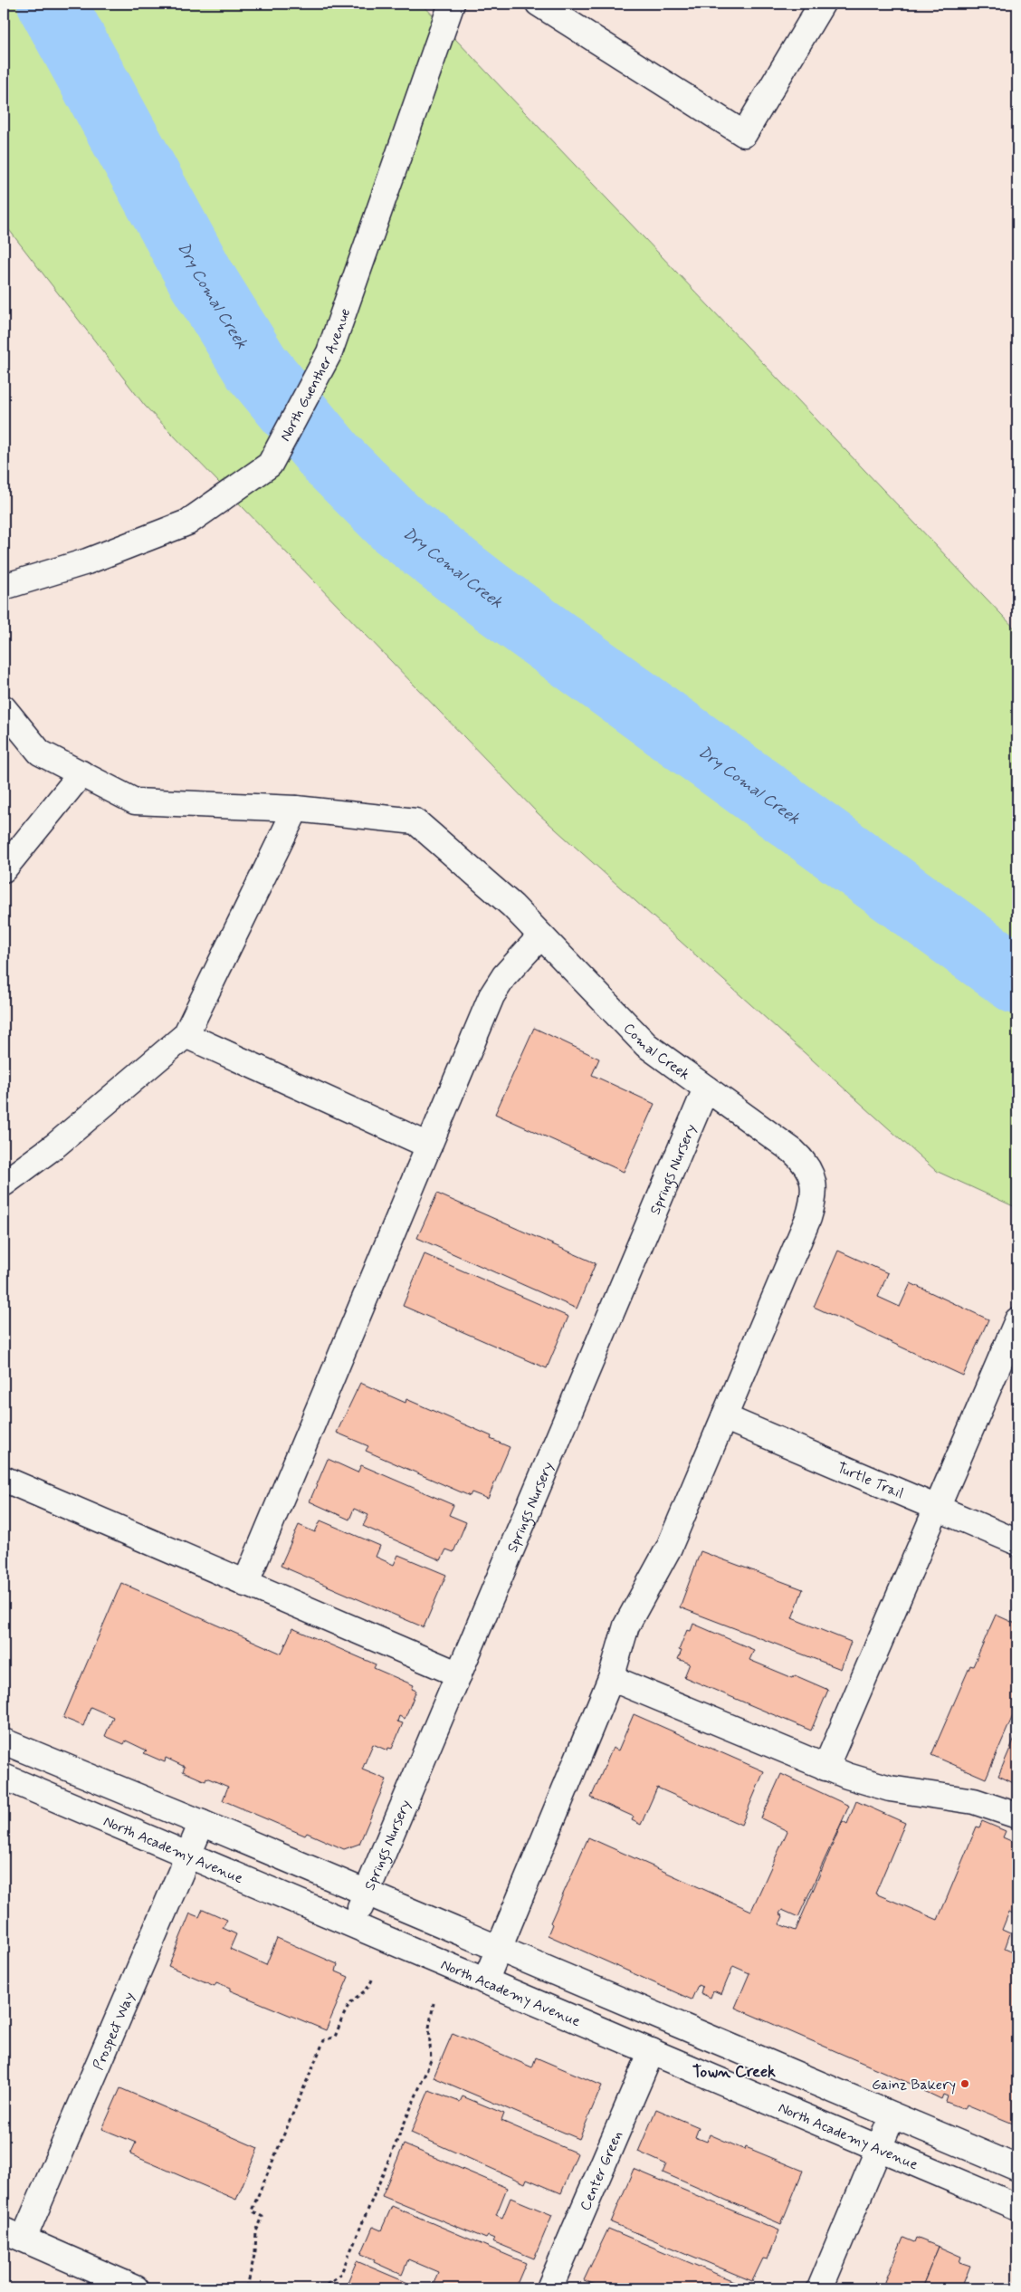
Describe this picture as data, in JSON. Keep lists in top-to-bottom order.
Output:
{
  "streets": {
    "street": [
      "North Guenther Avenue",
      "Comal Creek",
      "Springs Nursery",
      "Turtle Trail",
      "North Academy Avenue",
      "Prospect Way",
      "Center Green"
    ]
  },
  "crossings": [
    ["Comal Creek", "Springs Nursery"],
    ["Comal Creek", "Turtle Trail"],
    ["Springs Nursery", "North Academy Avenue"],
    ["North Academy Avenue", "Prospect Way"],
    ["North Academy Avenue", "Center Green"]
  ],
  "districts": ["Town Creek"],
  "water": ["Dry Comal Creek"],
  "places": ["Gainz Bakery"]
}
